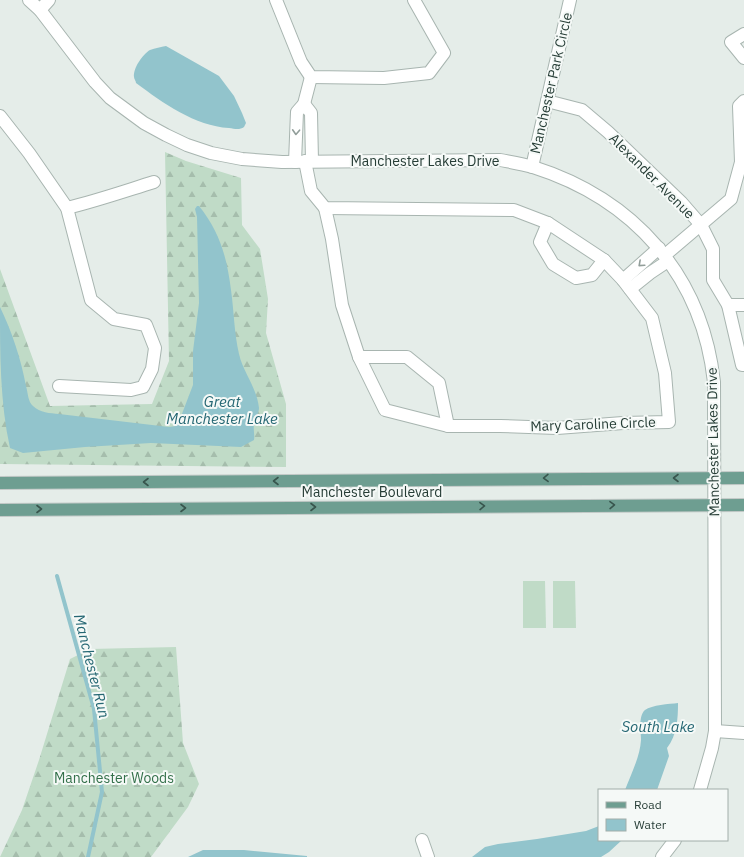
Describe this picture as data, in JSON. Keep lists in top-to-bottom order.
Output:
{
  "streets": {
    "main road": ["Manchester Boulevard"],
    "street": [
      "Manchester Park Circle",
      "Manchester Lakes Drive",
      "Alexander Avenue",
      "Mary Caroline Circle"
    ]
  },
  "crossings": [
    ["Manchester Park Circle", "Manchester Lakes Drive"],
    ["Manchester Park Circle", "Alexander Avenue"],
    ["Manchester Lakes Drive", "Mary Caroline Circle"],
    ["Manchester Lakes Drive", "Manchester Boulevard"]
  ],
  "water": ["Great Manchester Lake", "Manchester Run", "South Lake"],
  "parks": ["Manchester Woods"],
  "legend": ["Road", "Water"]
}
